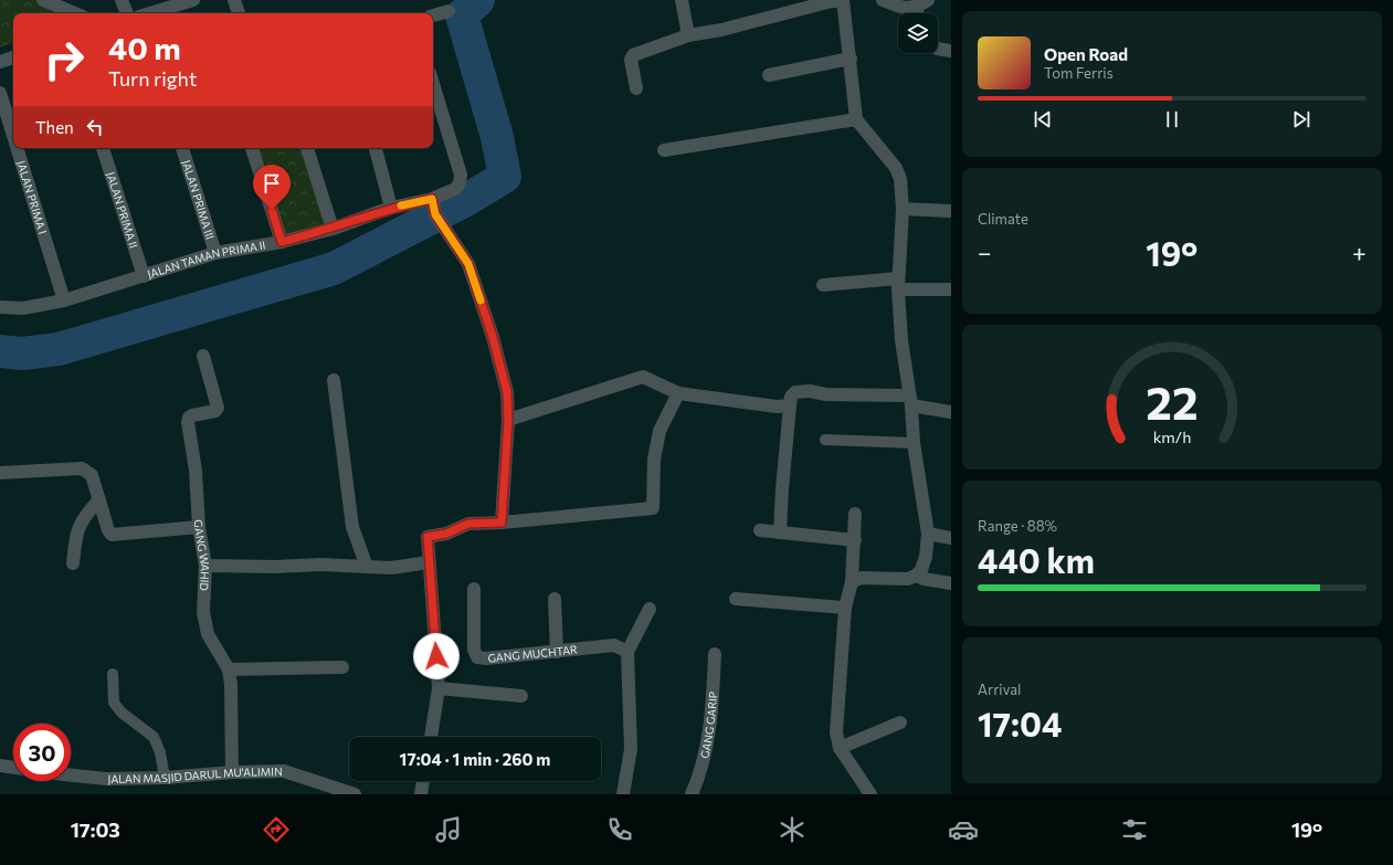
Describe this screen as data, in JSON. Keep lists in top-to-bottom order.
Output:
{
  "streets": {
    "street": [
      "JALAN PRIMA I",
      "JALAN PRIMA III",
      "JALAN PRIMA II",
      "JALAN TAMAN PRIMA II",
      "GANG WAHID",
      "GANG MUCHTAR",
      "GANG GARIP",
      "JALAN MASJID DARUL MU'ALIMIN"
    ]
  },
  "crossings": [
    ["JALAN PRIMA I", "JALAN TAMAN PRIMA II"],
    ["JALAN PRIMA III", "JALAN TAMAN PRIMA II"],
    ["JALAN PRIMA II", "JALAN TAMAN PRIMA II"],
    ["GANG WAHID", "JALAN MASJID DARUL MU'ALIMIN"]
  ],
  "page": {
    "turn": ["40 m", "Turn right"],
    "song": ["Open Road", "Tom Ferris"],
    "then": "Then",
    "tile": [
      "Climate",
      ["Range · 88%", "440 km"],
      ["Arrival", "17:04"]
    ],
    "heat": ["−", "19°", "+"],
    "limit": "30",
    "trip": "17:04 · 1 min · 260 m",
    "tabs": ["17:03", "19°"],
    "gauge": ["22", "km/h"]
  }
}
